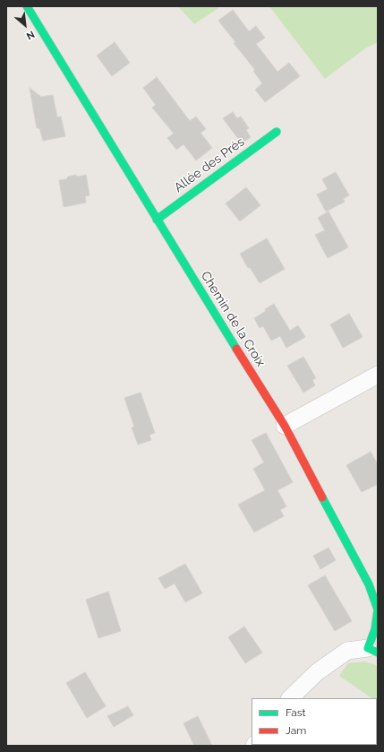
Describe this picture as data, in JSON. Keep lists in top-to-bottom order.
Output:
{
  "streets": {
    "street": ["Allée des Prés", "Chemin de la Croix"]
  },
  "crossings": [
    ["Allée des Prés", "Chemin de la Croix"]
  ],
  "legend": ["Fast", "Jam"],
  "north": "bottom right"
}
